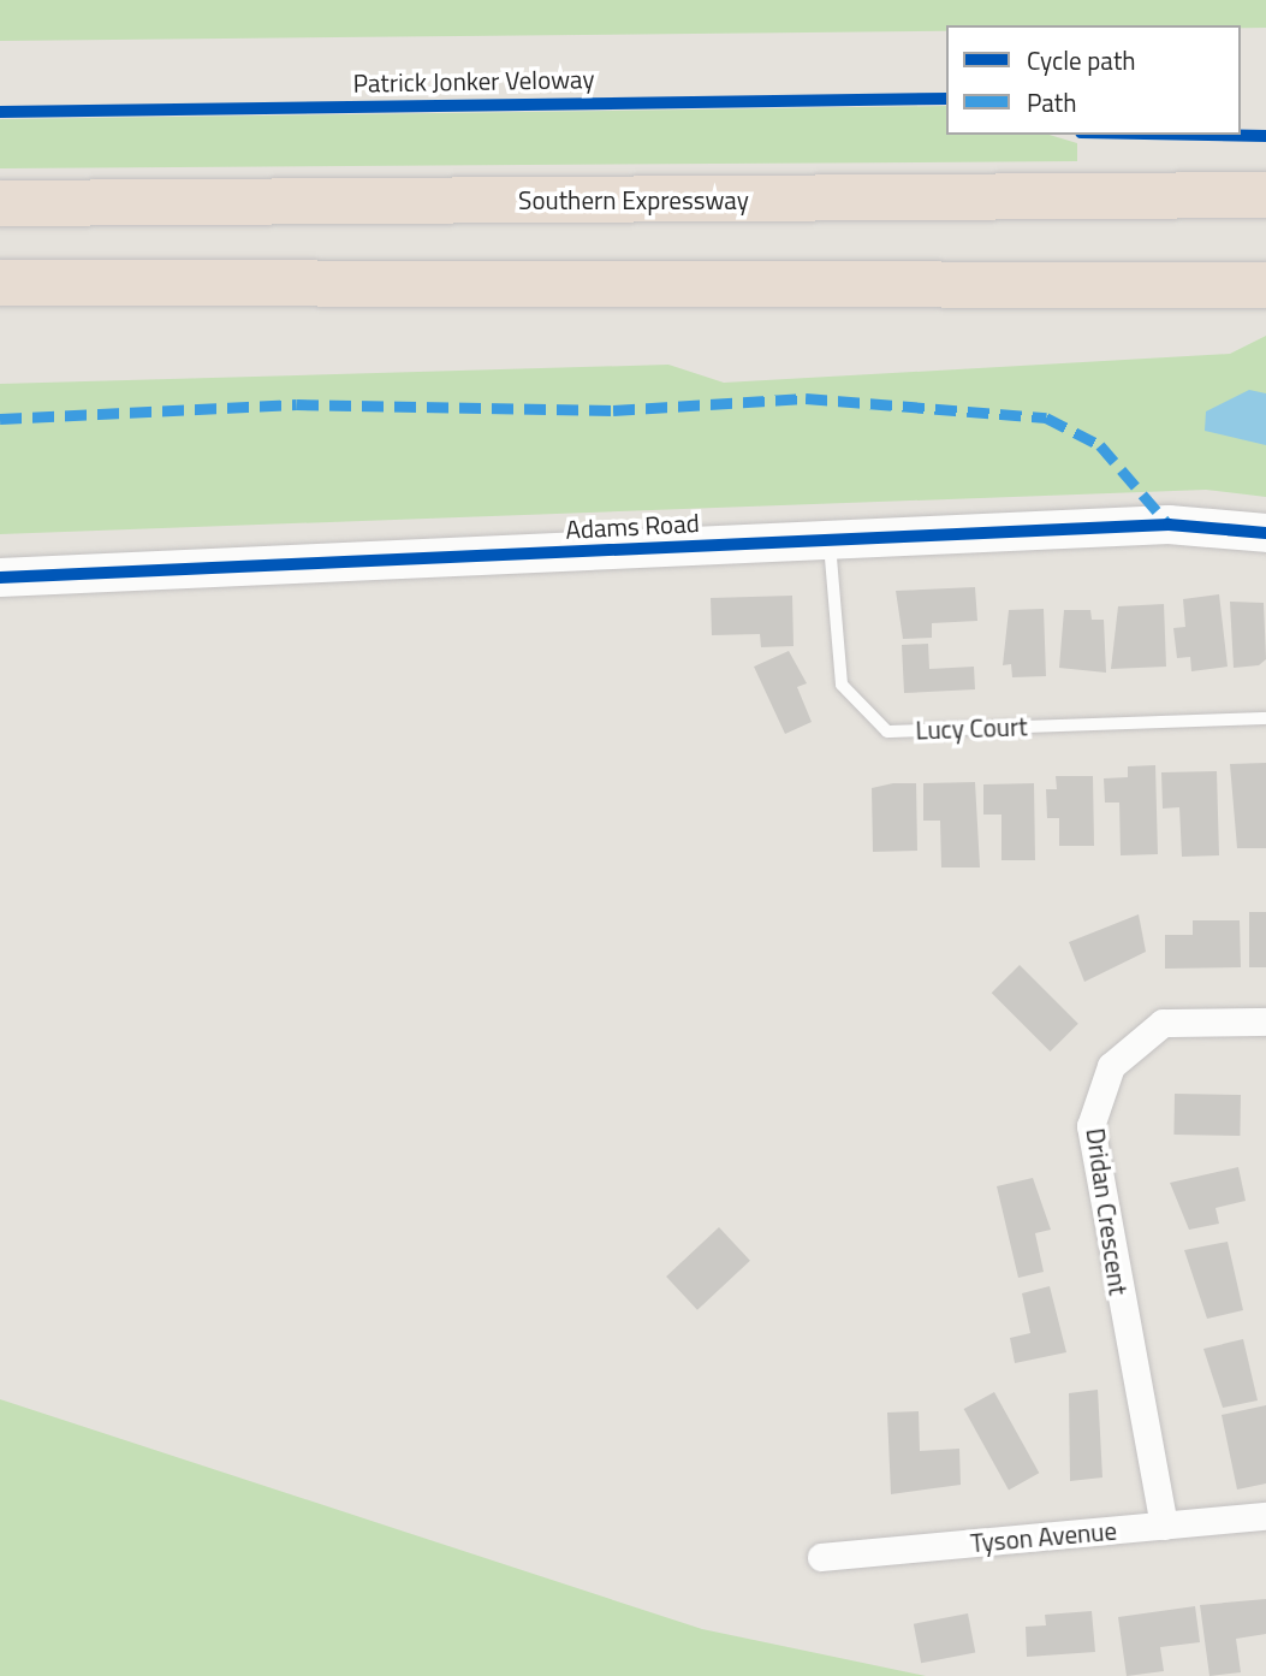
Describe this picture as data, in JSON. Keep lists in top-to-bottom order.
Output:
{
  "streets": {
    "highway": ["Southern Expressway"],
    "street": ["Adams Road", "Dridan Crescent", "Tyson Avenue"],
    "lane": ["Lucy Court"],
    "cycle path": ["Patrick Jonker Veloway"]
  },
  "crossings": [
    ["Adams Road", "Lucy Court"],
    ["Dridan Crescent", "Tyson Avenue"]
  ],
  "legend": ["Cycle path", "Path"]
}
